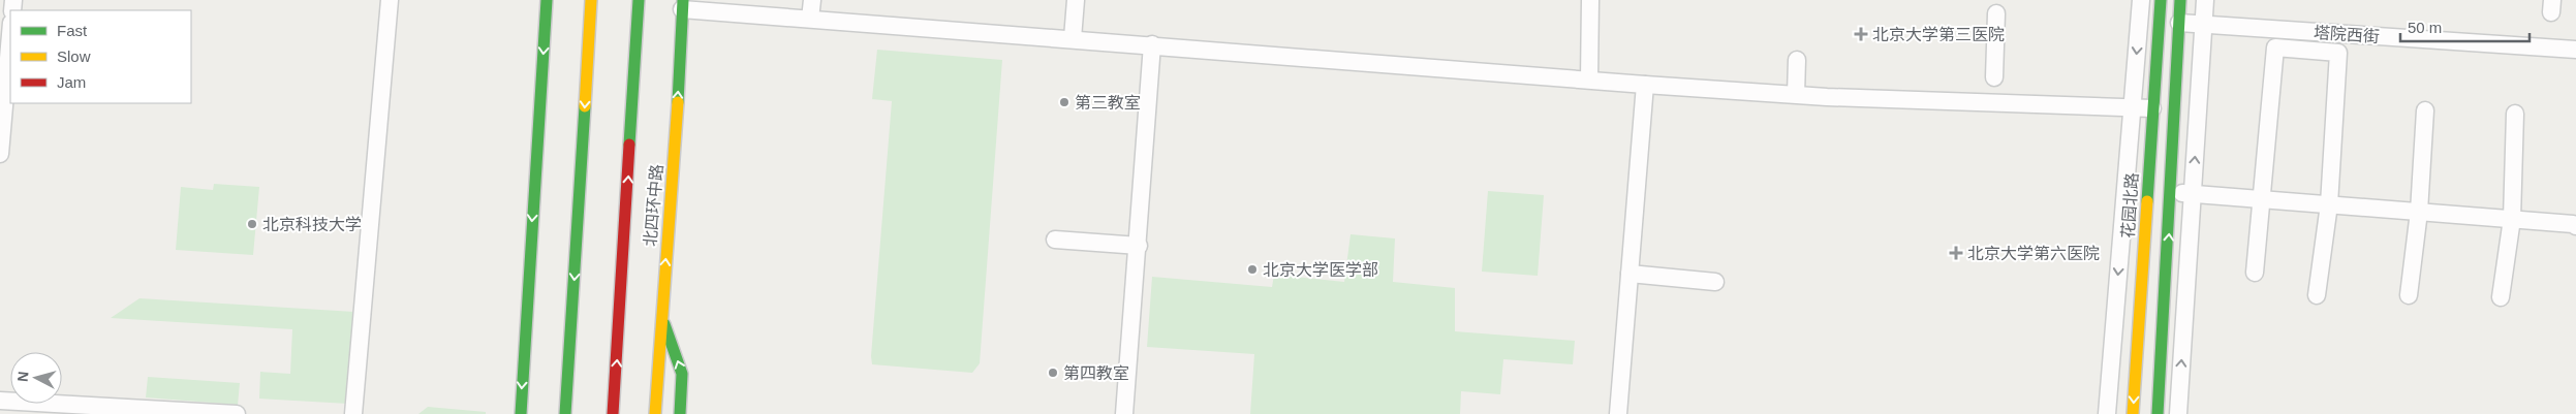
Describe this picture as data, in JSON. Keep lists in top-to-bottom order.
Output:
{
  "streets": {
    "main road": ["北四环中路", "花园北路"],
    "street": ["塔院西街"]
  },
  "places": {
    "health": ["北京大学第三医院", "北京大学第六医院"],
    "other": [
      "第三教室",
      "北京科技大学",
      "北京大学医学部",
      "第四教室"
    ]
  },
  "legend": ["Fast", "Slow", "Jam"],
  "scale_bar": "50 m",
  "north": "left"
}
